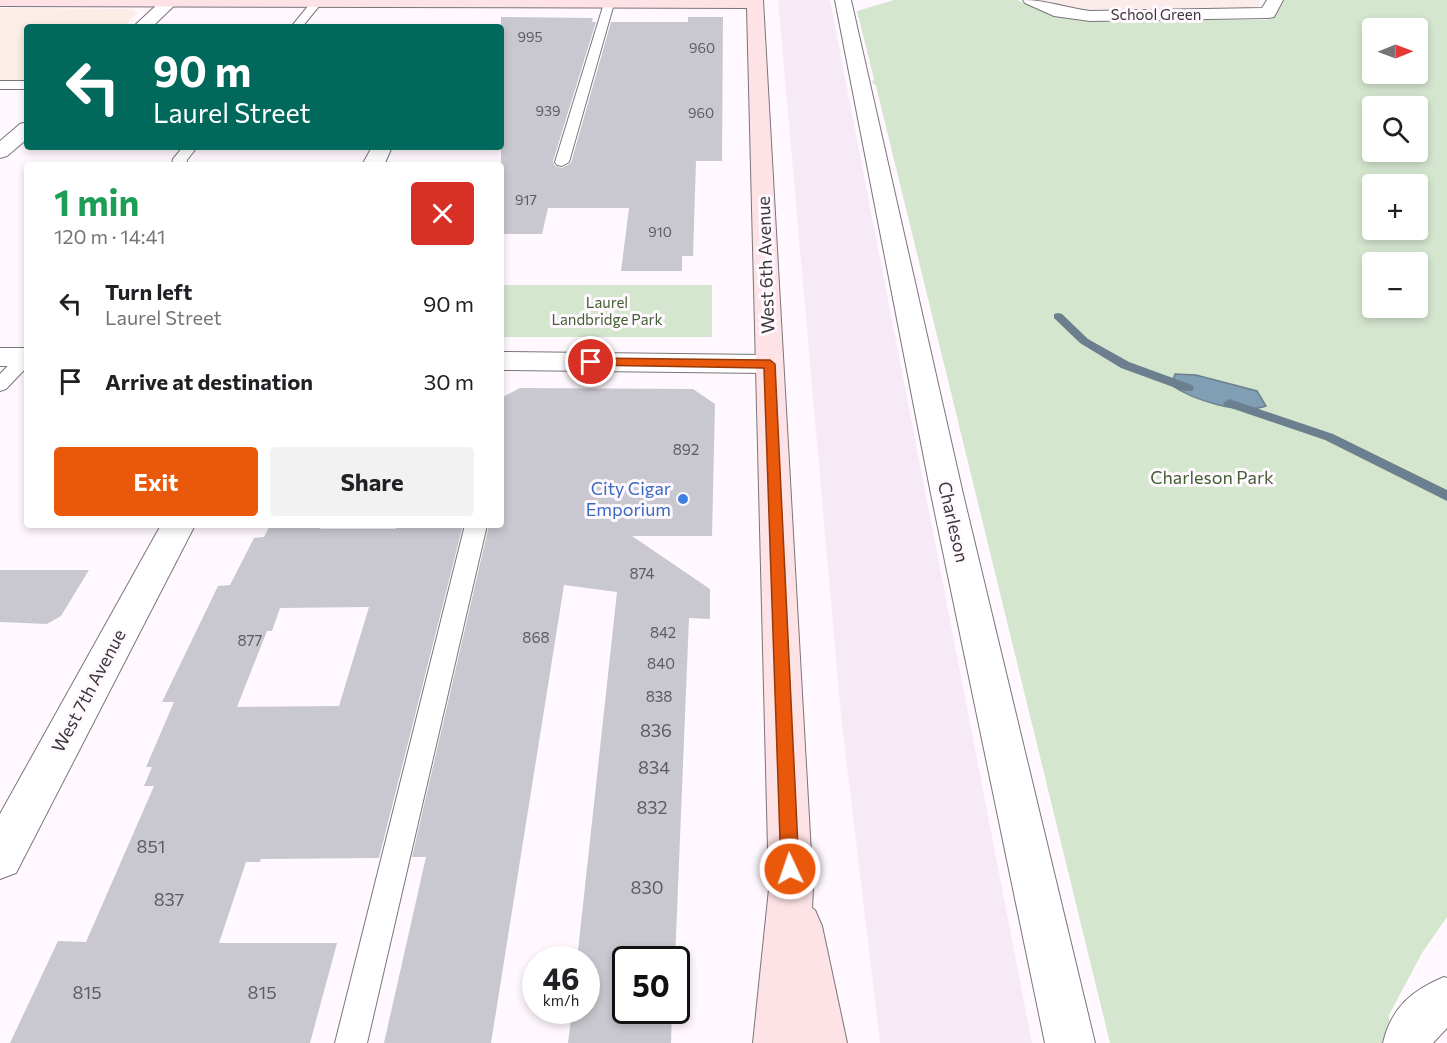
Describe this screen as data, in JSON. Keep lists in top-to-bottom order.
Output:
{
  "streets": {
    "main road": ["West 6th Avenue"],
    "street": ["School Green", "Charleson", "West 7th Avenue"]
  },
  "parks": ["Laurel Landbridge Park", "Charleson Park"],
  "places": ["City Cigar Emporium"],
  "house_numbers": [
    "995",
    "960",
    "939",
    "960",
    "917",
    "910",
    "892",
    "874",
    "842",
    "868",
    "877",
    "840",
    "838",
    "836",
    "834",
    "832",
    "851",
    "830",
    "837",
    "815",
    "815"
  ],
  "north": "right",
  "page": {
    "map_buttons": ["+", "−"],
    "turn": ["90 m", "Laurel Street"],
    "heading": ["1 min", "120 m · 14:41"],
    "list": [
      {
        "name": "Turn left",
        "note": "Laurel Street",
        "value": "90 m"
      },
      {
        "name": "Arrive at destination",
        "value": "30 m"
      }
    ],
    "buttons": ["Exit", "Share"],
    "speed": "46 km/h",
    "limit": "50"
  }
}
